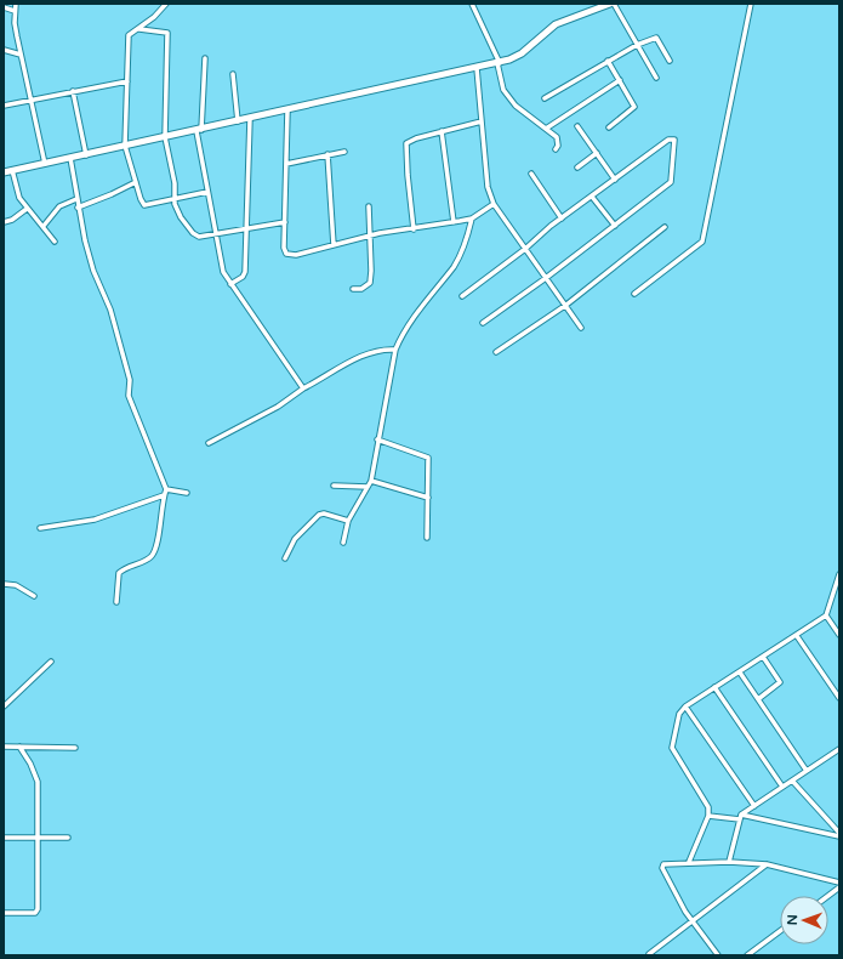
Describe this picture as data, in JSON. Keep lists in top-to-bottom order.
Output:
{
  "north": "left"
}
